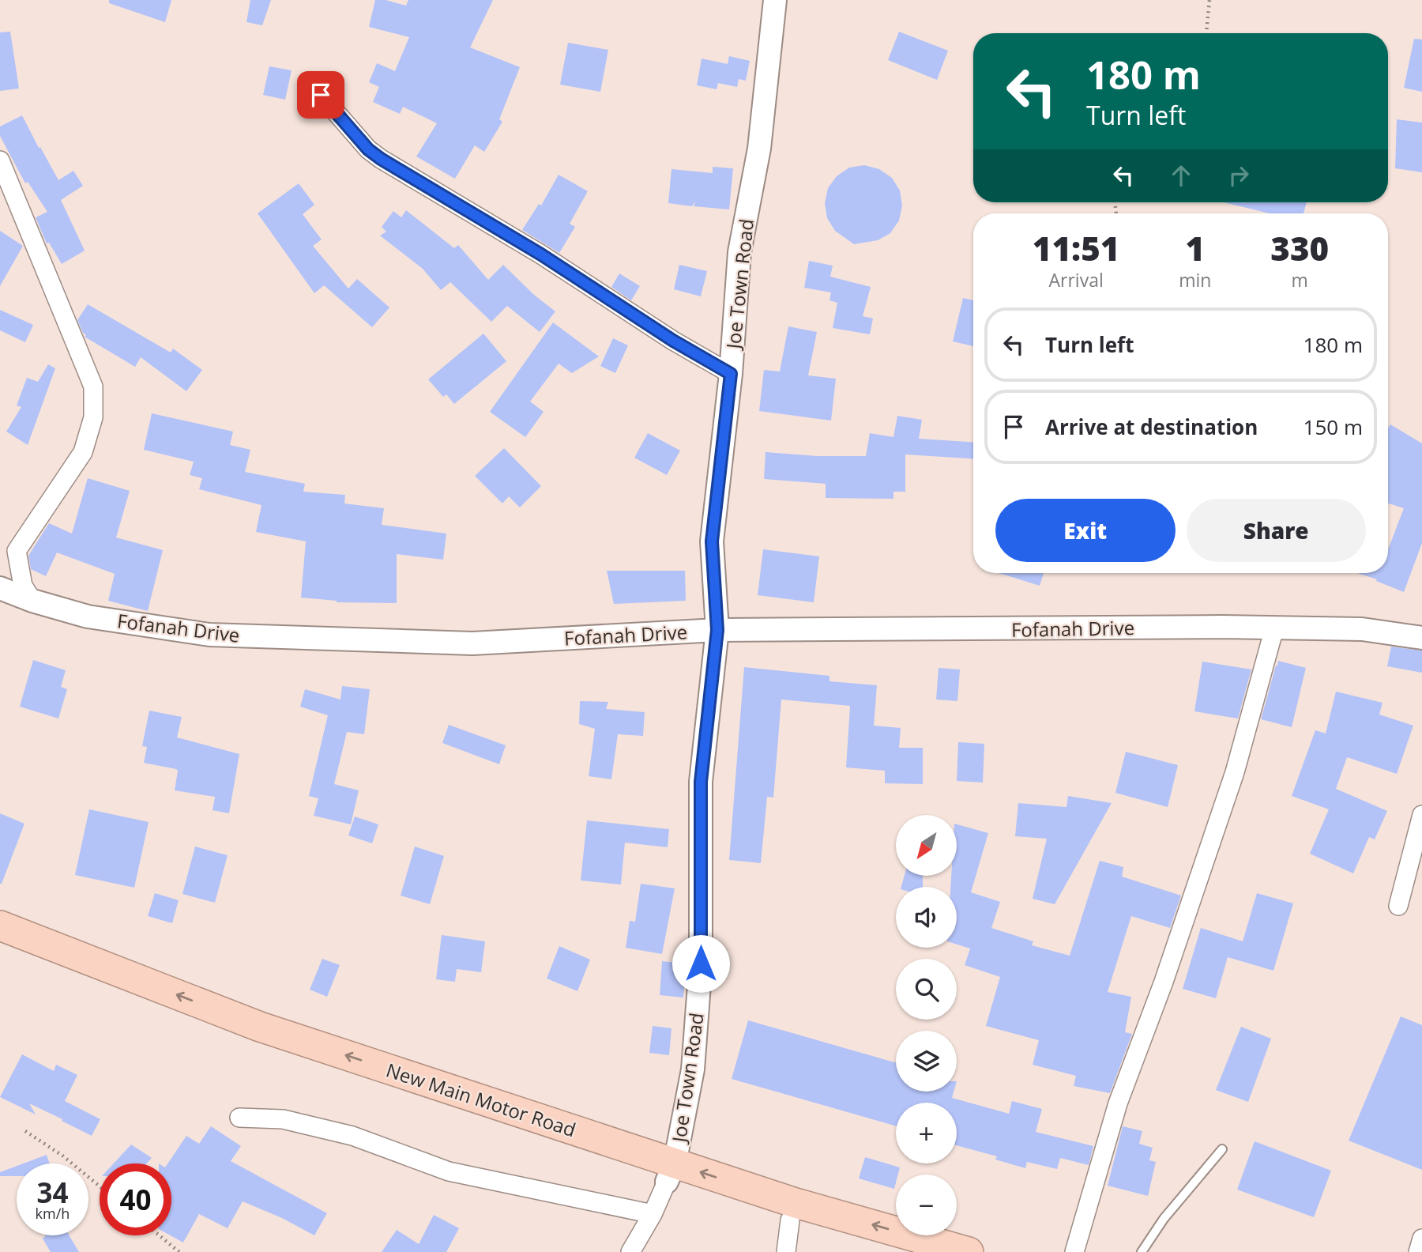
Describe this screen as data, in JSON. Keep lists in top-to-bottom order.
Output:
{
  "streets": {
    "highway": ["New Main Motor Road"],
    "street": ["Joe Town Road", "Fofanah Drive"]
  },
  "crossings": [
    ["Joe Town Road", "Fofanah Drive"],
    ["Joe Town Road", "New Main Motor Road"]
  ],
  "north": "bottom left",
  "page": {
    "turn": ["180 m", "Turn left"],
    "eta": [
      "11:51",
      "Arrival",
      "1",
      "min",
      "330",
      "m"
    ],
    "list": [
      {
        "name": "Turn left",
        "value": "180 m"
      },
      {
        "name": "Arrive at destination",
        "value": "150 m"
      }
    ],
    "buttons": ["Exit", "Share"],
    "map_buttons": ["+", "−"],
    "speed": "34 km/h",
    "limit": "40"
  }
}
